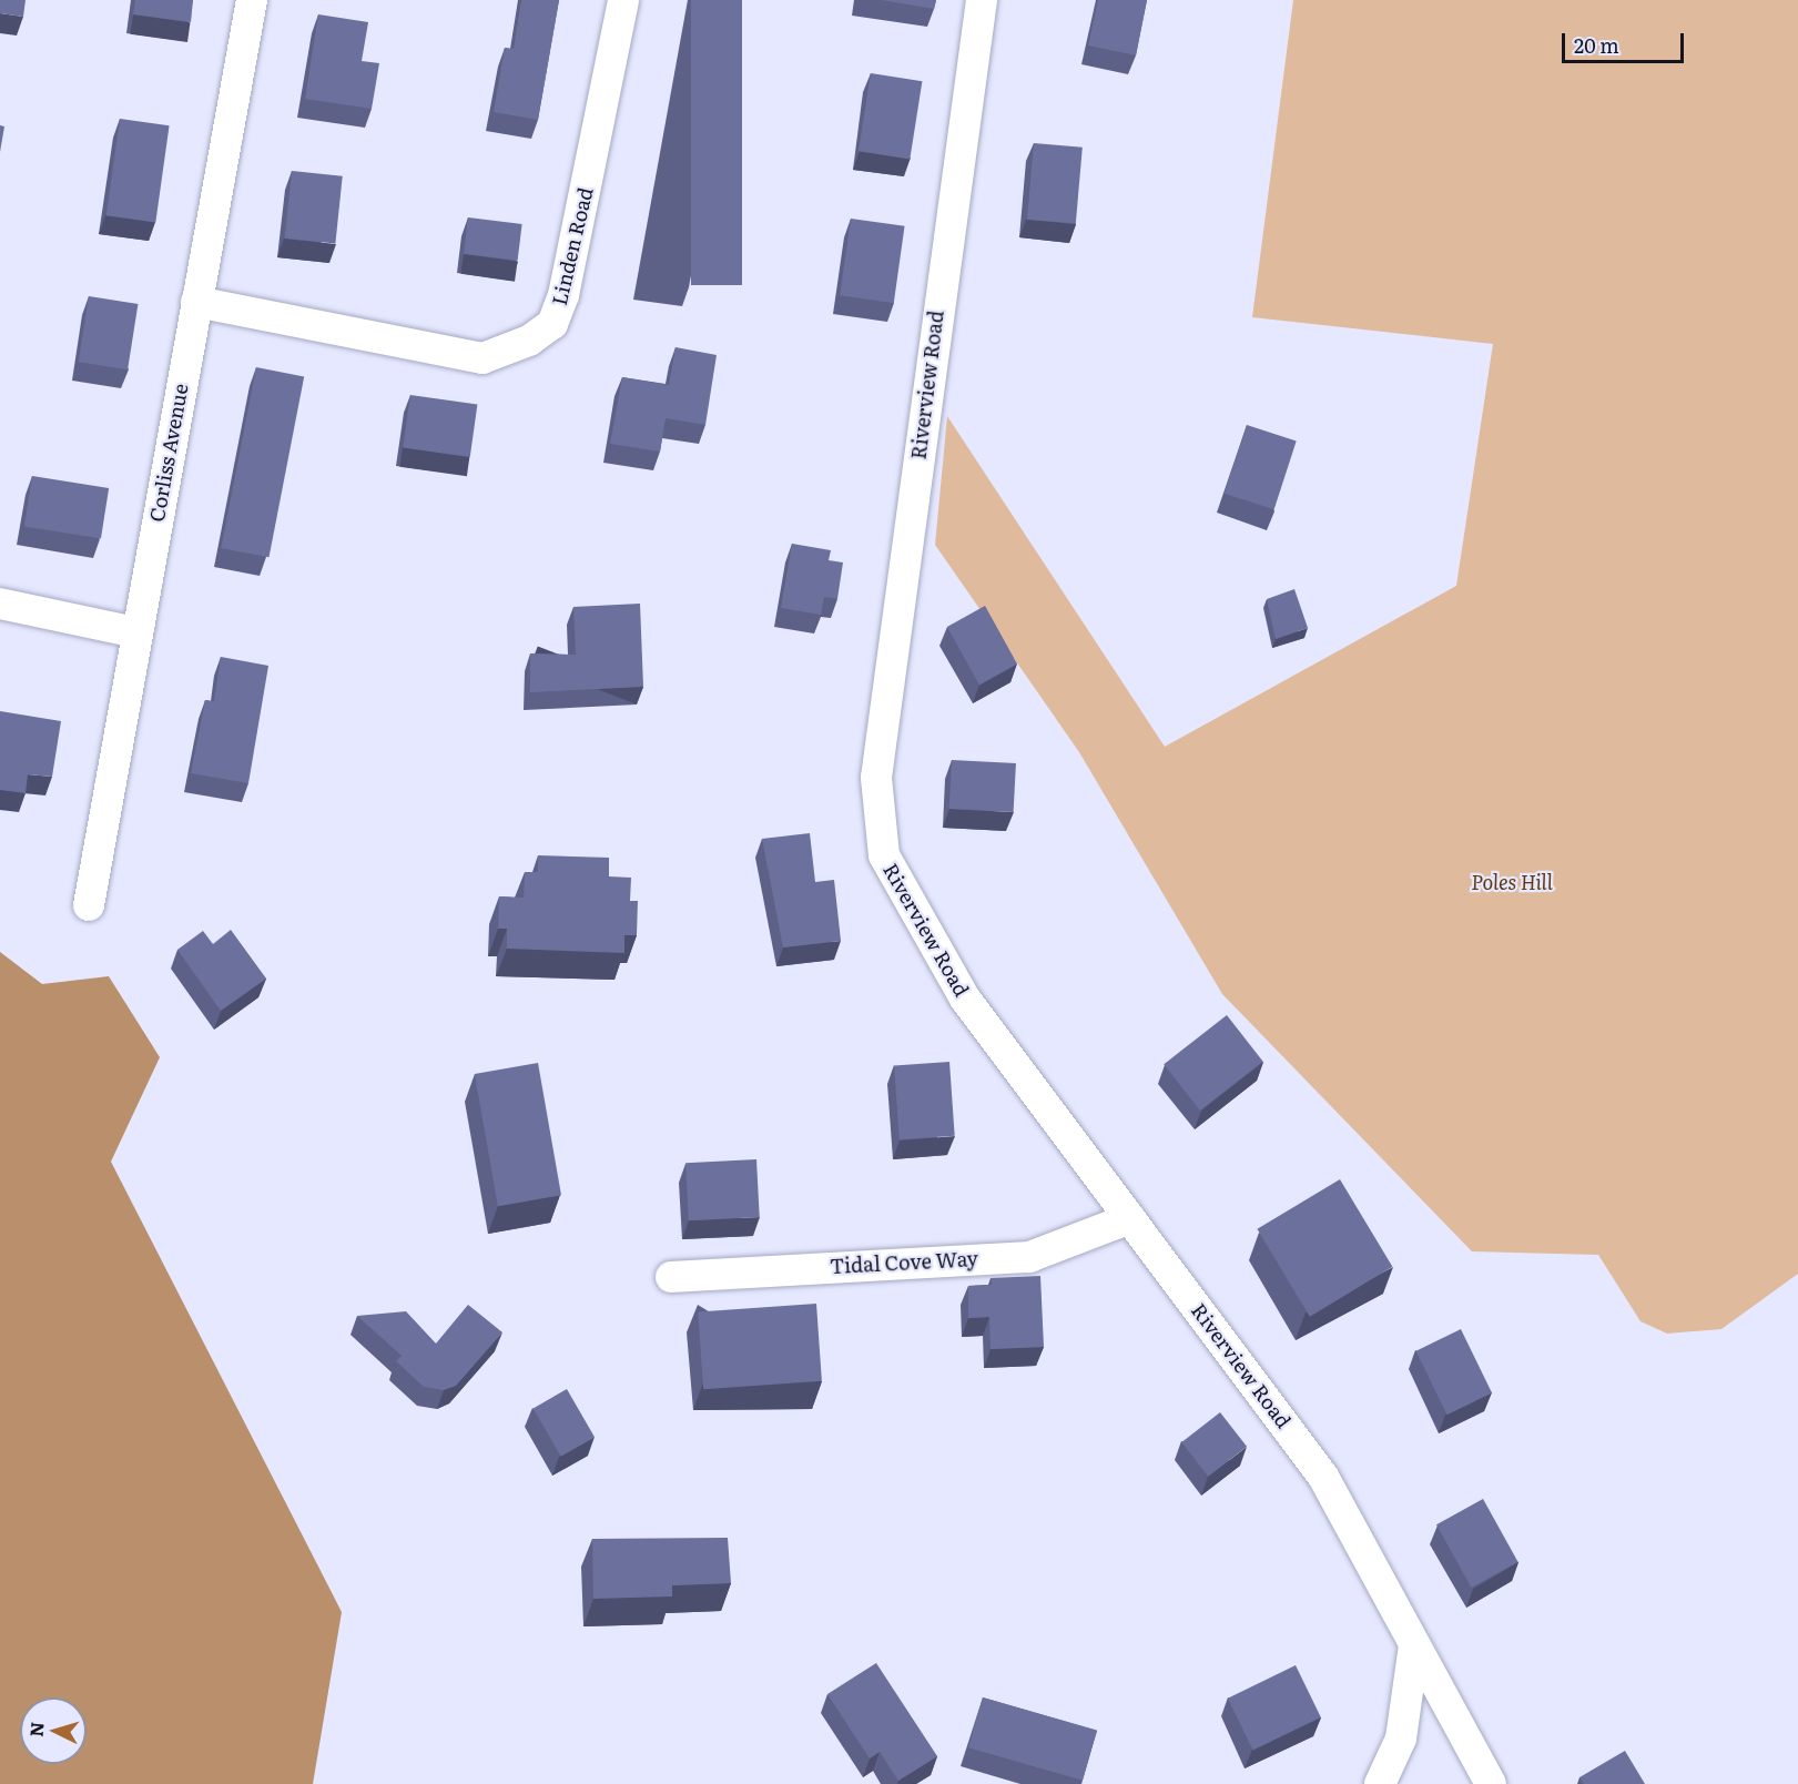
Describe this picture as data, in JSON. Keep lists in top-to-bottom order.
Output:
{
  "streets": {
    "street": [
      "Linden Road",
      "Riverview Road",
      "Corliss Avenue",
      "Tidal Cove Way"
    ]
  },
  "crossings": [
    ["Linden Road", "Corliss Avenue"],
    ["Riverview Road", "Tidal Cove Way"]
  ],
  "parks": ["Poles Hill"],
  "scale_bar": "20 m",
  "north": "left"
}
